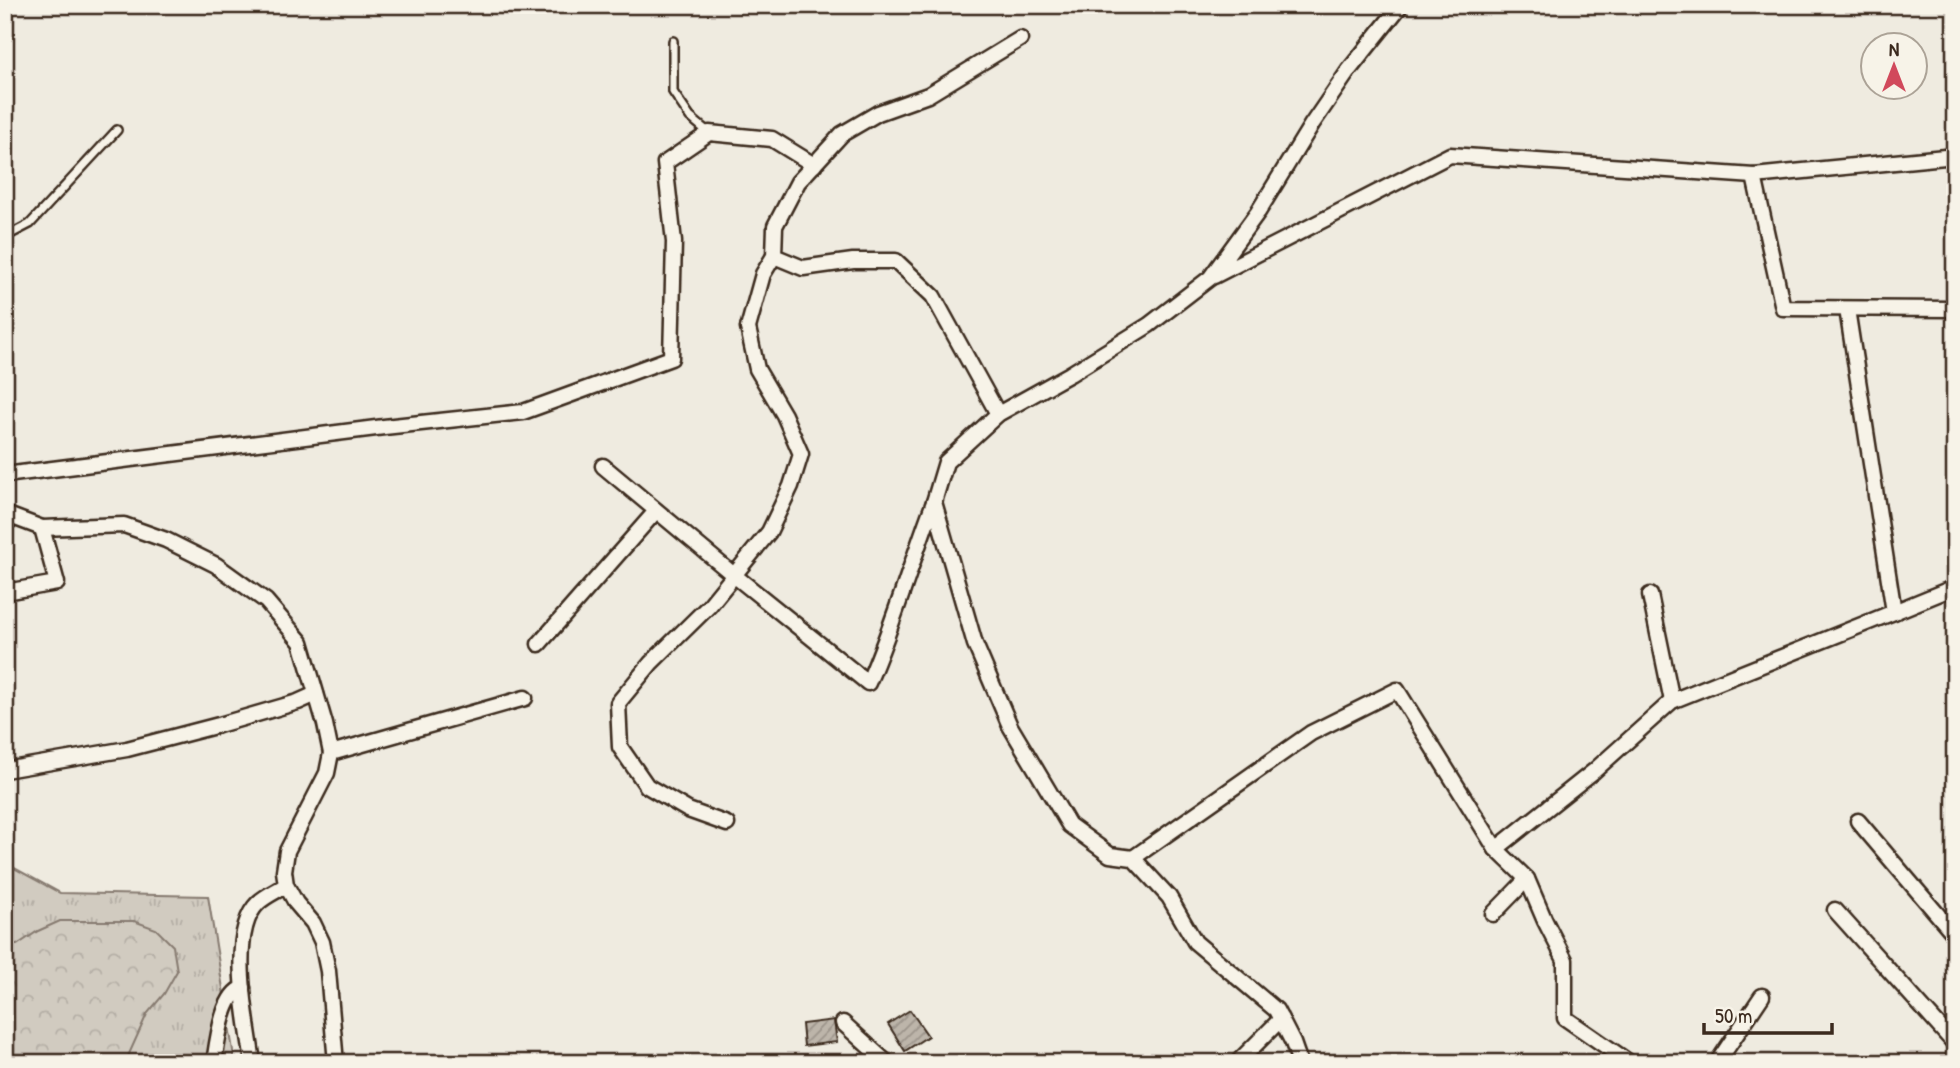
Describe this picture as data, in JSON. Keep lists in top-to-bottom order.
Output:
{
  "scale_bar": "50 m",
  "north": "top"
}
